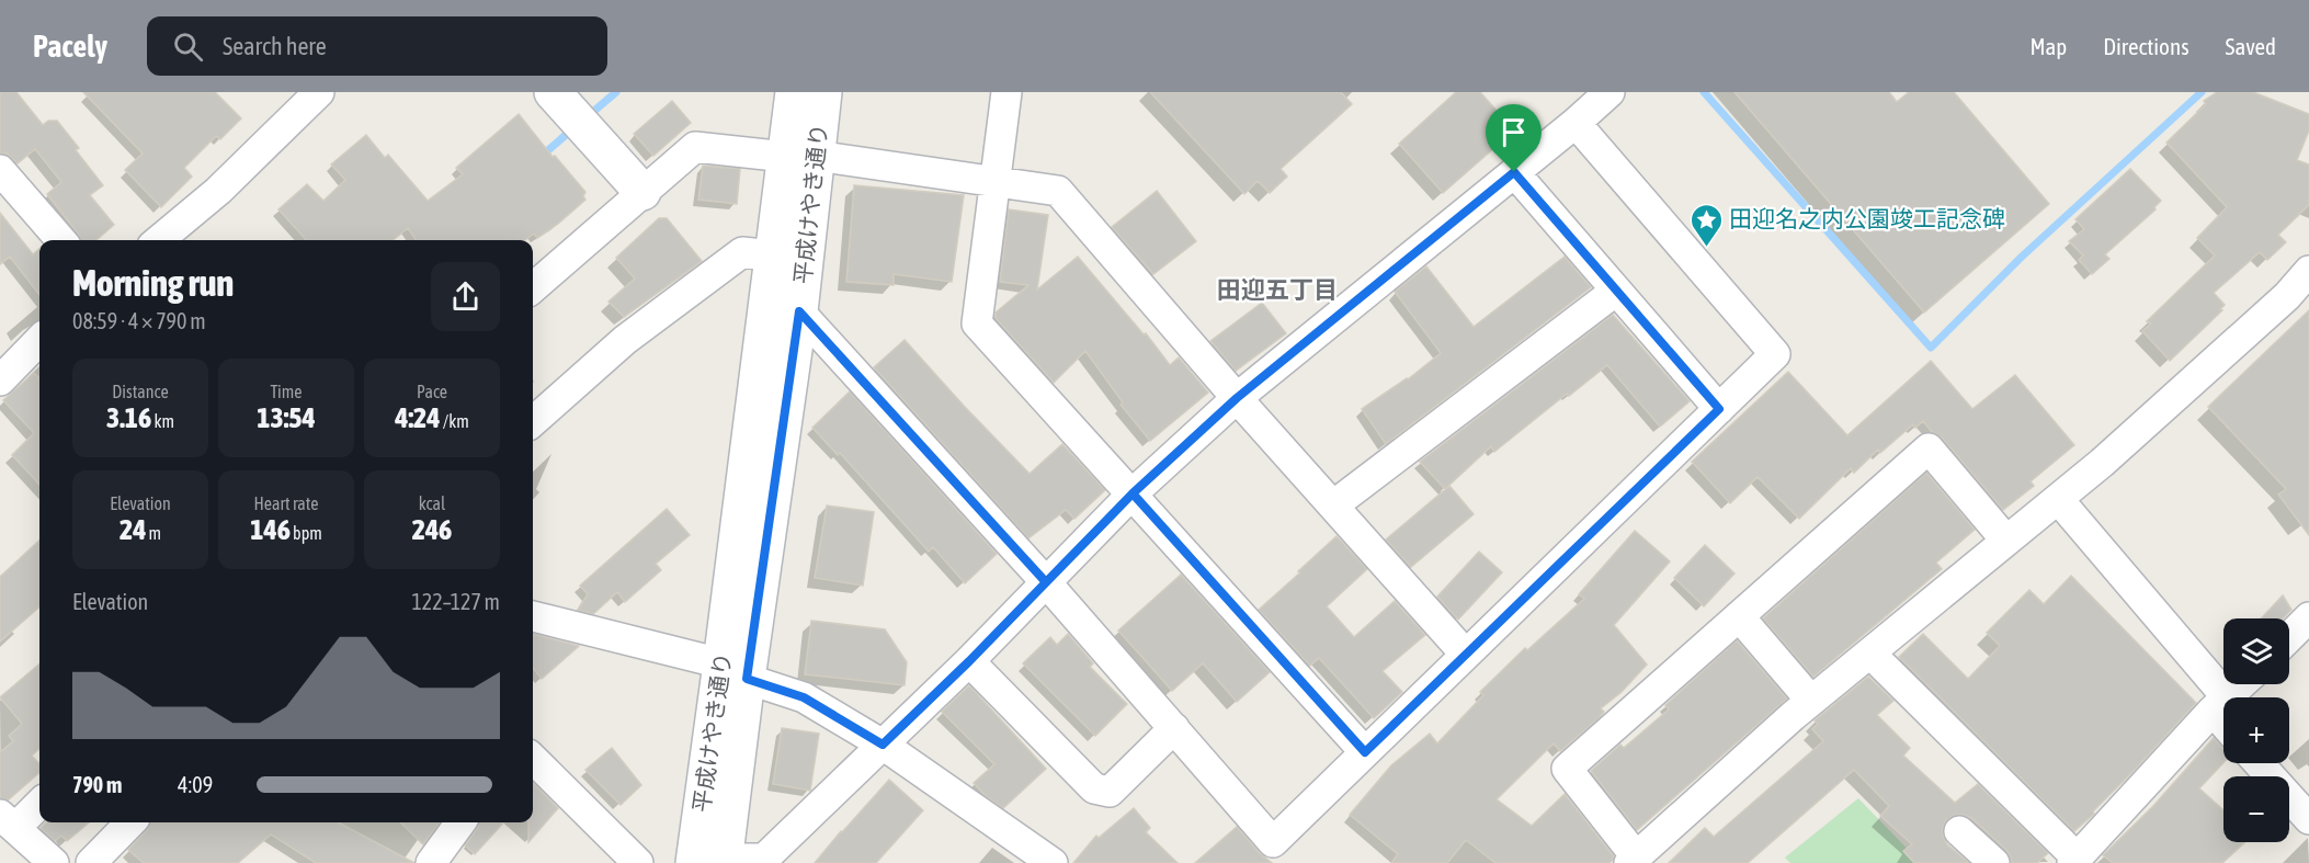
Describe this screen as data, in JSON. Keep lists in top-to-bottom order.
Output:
{
  "streets": {
    "street": ["平成けやき通り"]
  },
  "districts": ["田迎五丁目"],
  "places": {
    "place": ["田迎名之内公園竣工記念碑"]
  },
  "page": {
    "header": "Pacely",
    "search": "Search here",
    "nav": ["Map", "Directions", "Saved"],
    "heading": ["Morning run", "08:59 · 4 × 790 m"],
    "stats": [
      ["Distance", "3.16 km"],
      ["Time", "13:54"],
      ["Pace", "4:24 /km"],
      ["Elevation", "24 m"],
      ["Heart rate", "146 bpm"],
      ["kcal", "246"]
    ],
    "chart": ["Elevation", "122–127 m"],
    "map_buttons": ["+", "−"],
    "list": [
      {
        "name": "790 m",
        "note": "4:09"
      }
    ]
  }
}
